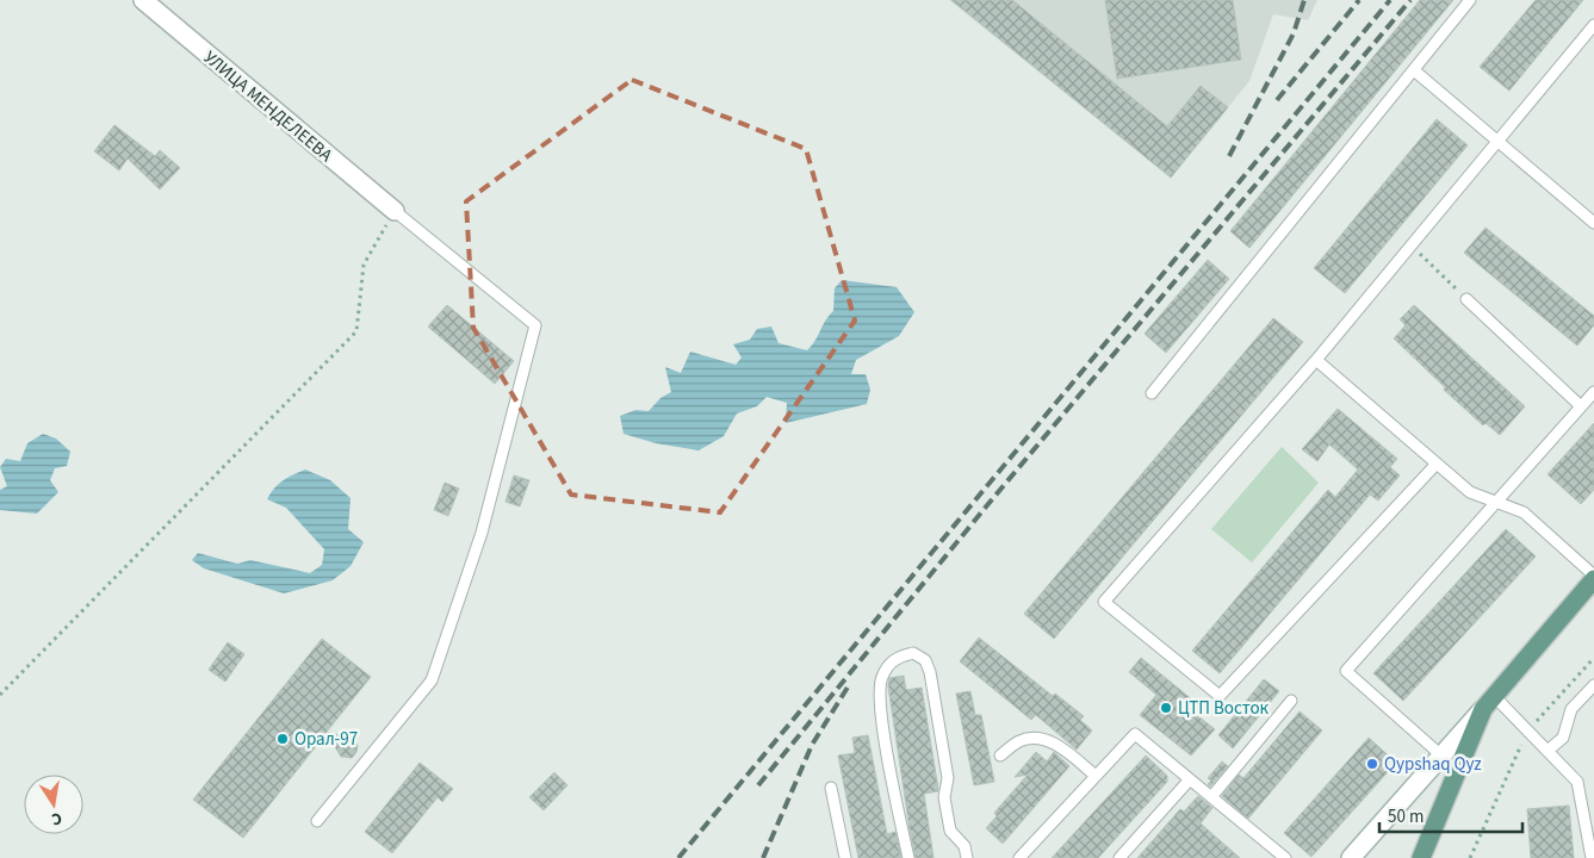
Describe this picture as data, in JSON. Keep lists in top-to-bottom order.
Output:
{
  "streets": {
    "street": ["УЛИЦА МЕНДЕЛЕЕВА"]
  },
  "places": ["ЦТП Восток", "Орал-97", "Qypshaq Qyz"],
  "scale_bar": "50 m",
  "north": "bottom"
}
